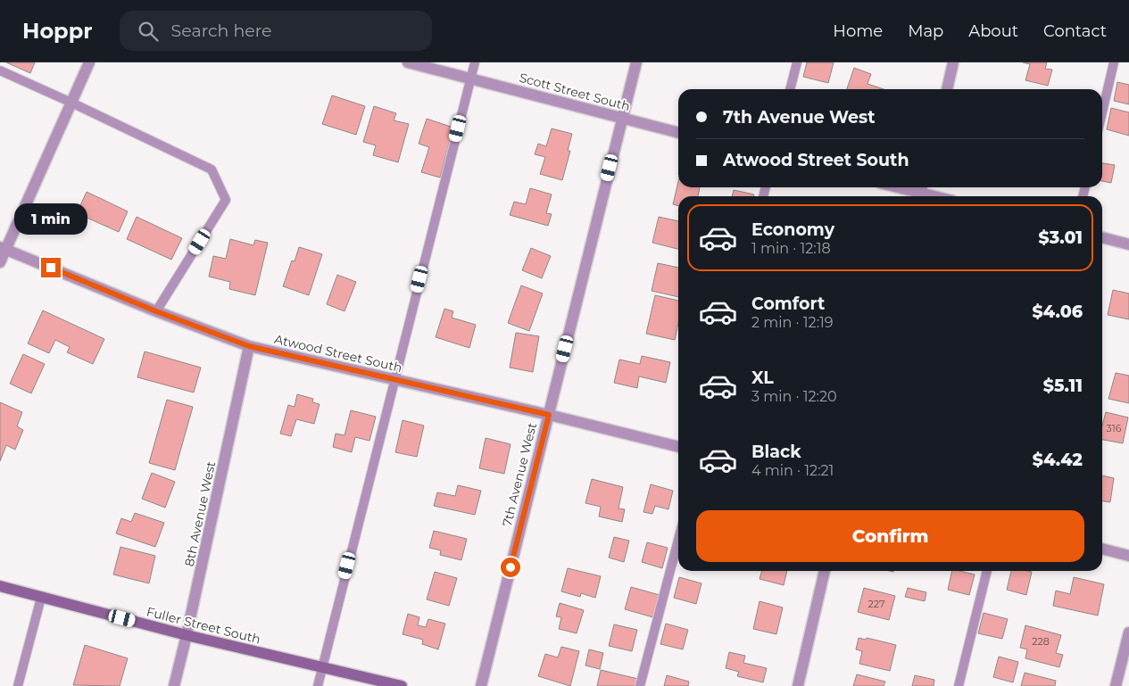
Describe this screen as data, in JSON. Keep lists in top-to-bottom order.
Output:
{
  "streets": {
    "street": [
      "Scott Street South",
      "Atwood Street South",
      "7th Avenue West",
      "8th Avenue West",
      "Fuller Street South"
    ]
  },
  "crossings": [
    ["Scott Street South", "7th Avenue West"],
    ["Atwood Street South", "7th Avenue West"],
    ["Atwood Street South", "8th Avenue West"],
    ["8th Avenue West", "Fuller Street South"]
  ],
  "house_numbers": ["316", "227", "228"],
  "page": {
    "header": "Hoppr",
    "search": "Search here",
    "nav": [
      "Home",
      "Map",
      "About",
      "Contact"
    ],
    "banner": ["7th Avenue West", "Atwood Street South"],
    "bubble": "1 min",
    "list": [
      {
        "name": "Economy",
        "note": "1 min · 12:18",
        "value": "$3.01"
      },
      {
        "name": "Comfort",
        "note": "2 min · 12:19",
        "value": "$4.06"
      },
      {
        "name": "XL",
        "note": "3 min · 12:20",
        "value": "$5.11"
      },
      {
        "name": "Black",
        "note": "4 min · 12:21",
        "value": "$4.42"
      }
    ],
    "buttons": "Confirm"
  }
}
